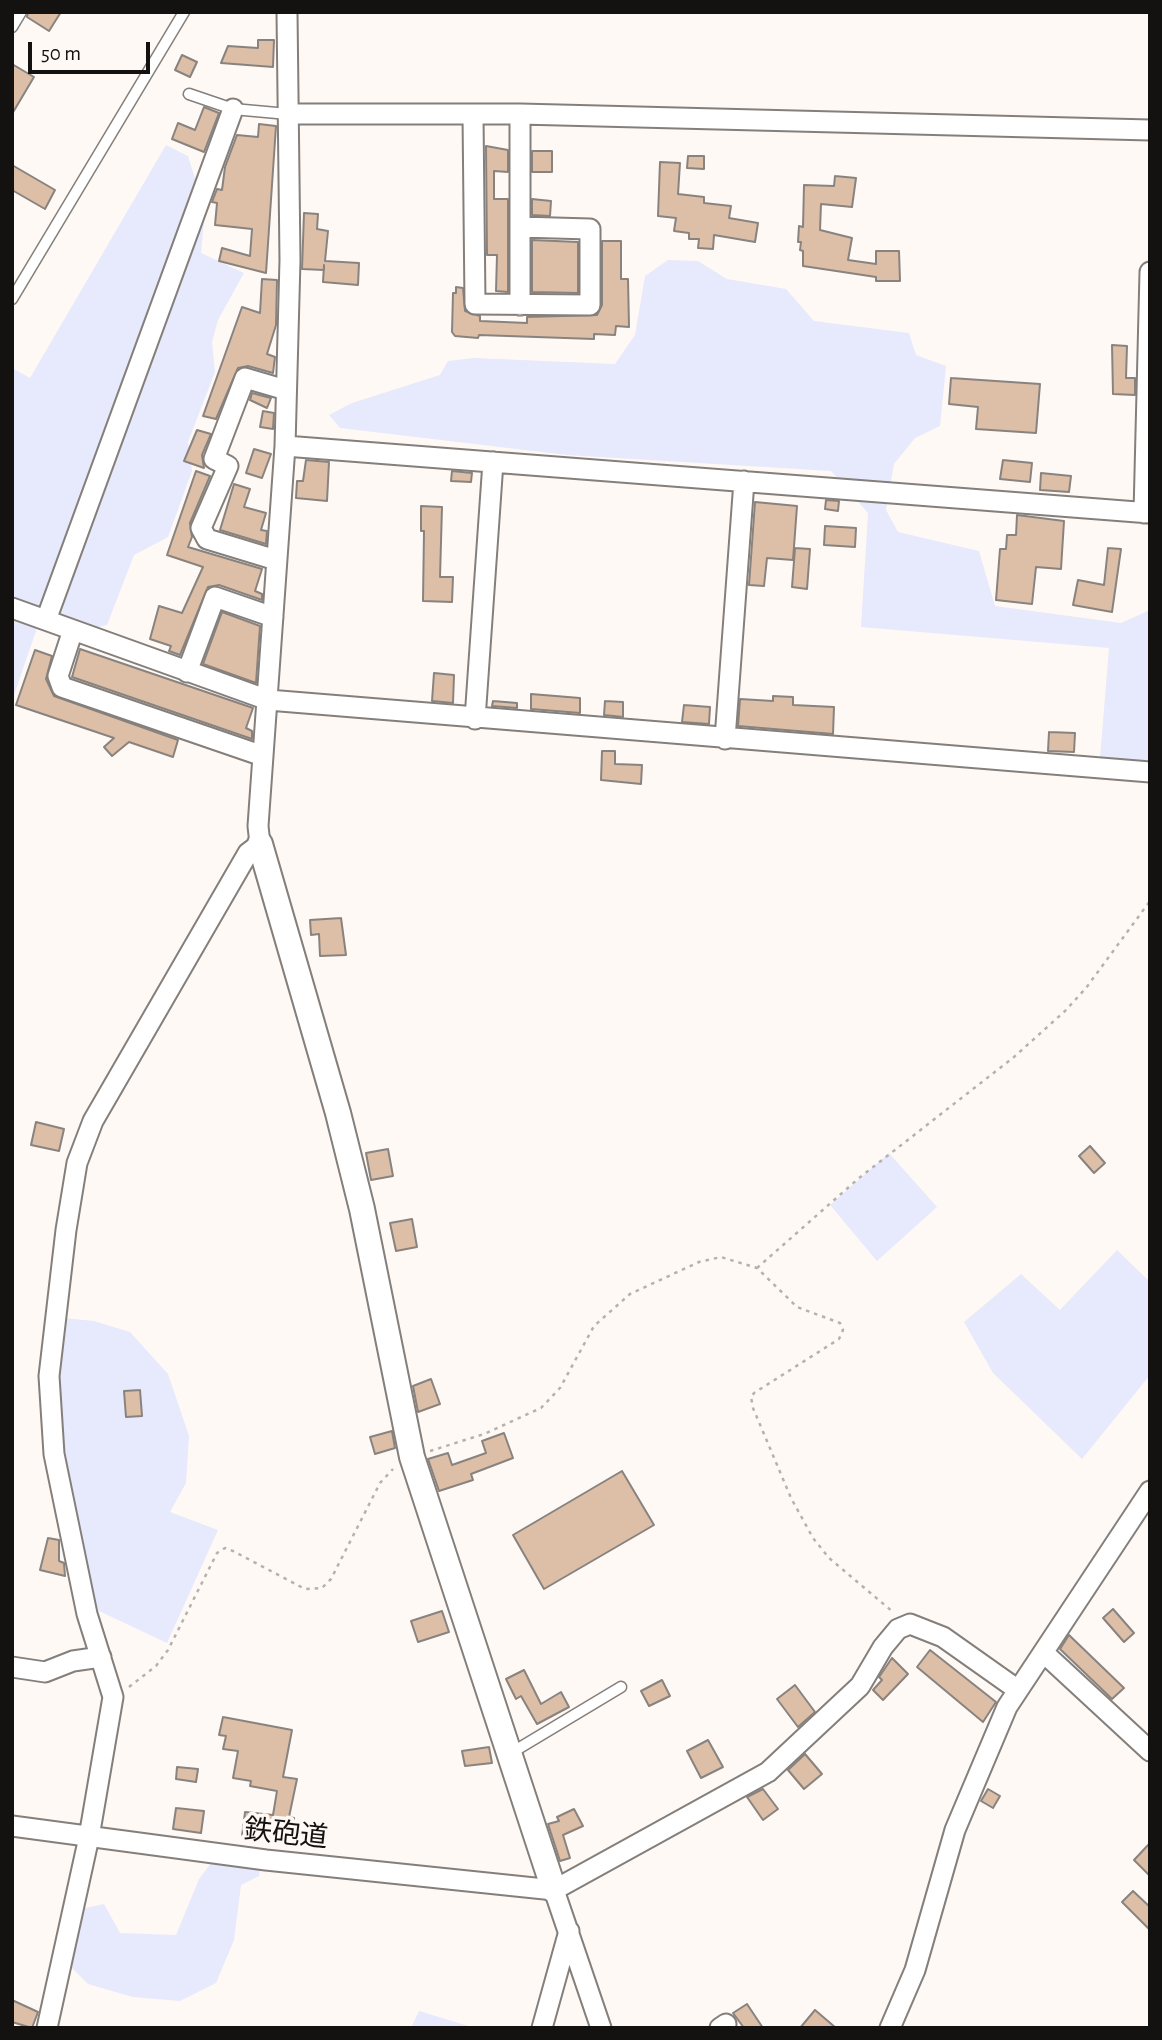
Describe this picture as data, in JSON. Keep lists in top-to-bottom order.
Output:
{
  "streets": {
    "street": ["鉄砲道"]
  },
  "scale_bar": "50 m"
}
